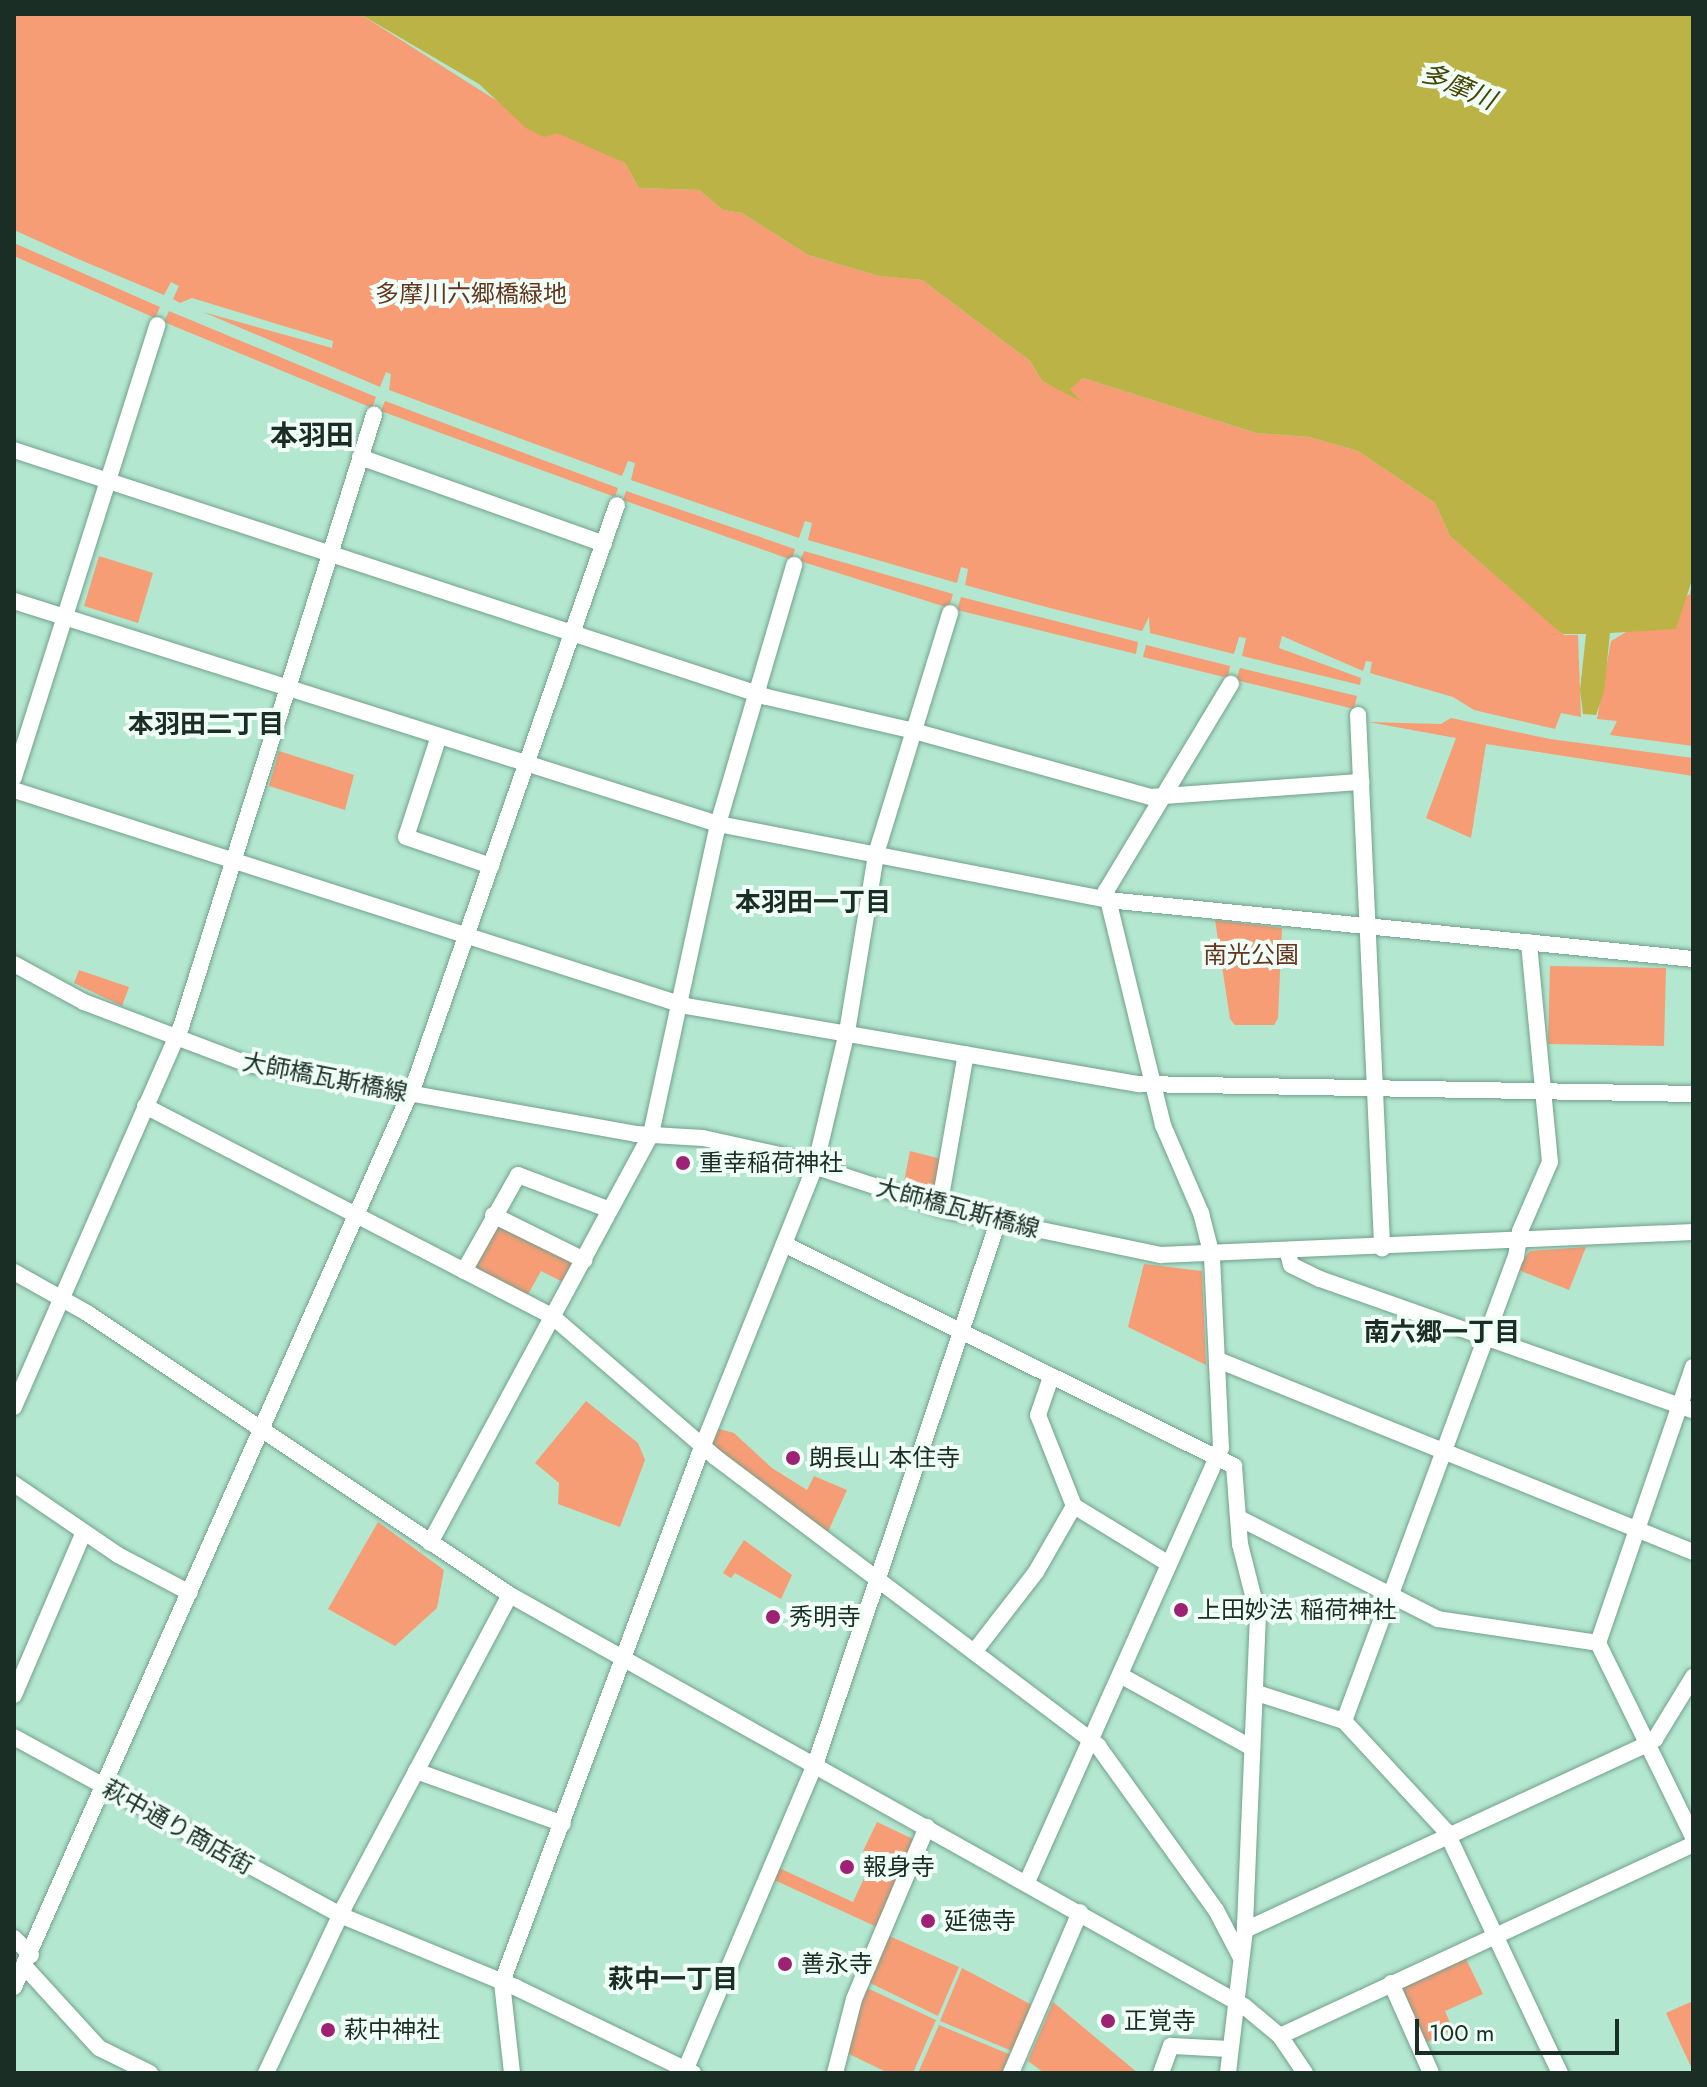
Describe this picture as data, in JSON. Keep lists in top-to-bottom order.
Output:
{
  "streets": {
    "street": ["大師橋瓦斯橋線", "萩中通り商店街"]
  },
  "districts": [
    "本羽田",
    "本羽田二丁目",
    "本羽田一丁目",
    "南六郷一丁目",
    "萩中一丁目"
  ],
  "water": ["多摩川"],
  "parks": ["多摩川六郷橋緑地", "南光公園"],
  "places": [
    "重幸稲荷神社",
    "朗長山 本住寺",
    "上田妙法 稲荷神社",
    "秀明寺",
    "報身寺",
    "延徳寺",
    "善永寺",
    "正覚寺",
    "萩中神社"
  ],
  "scale_bar": "100 m"
}
